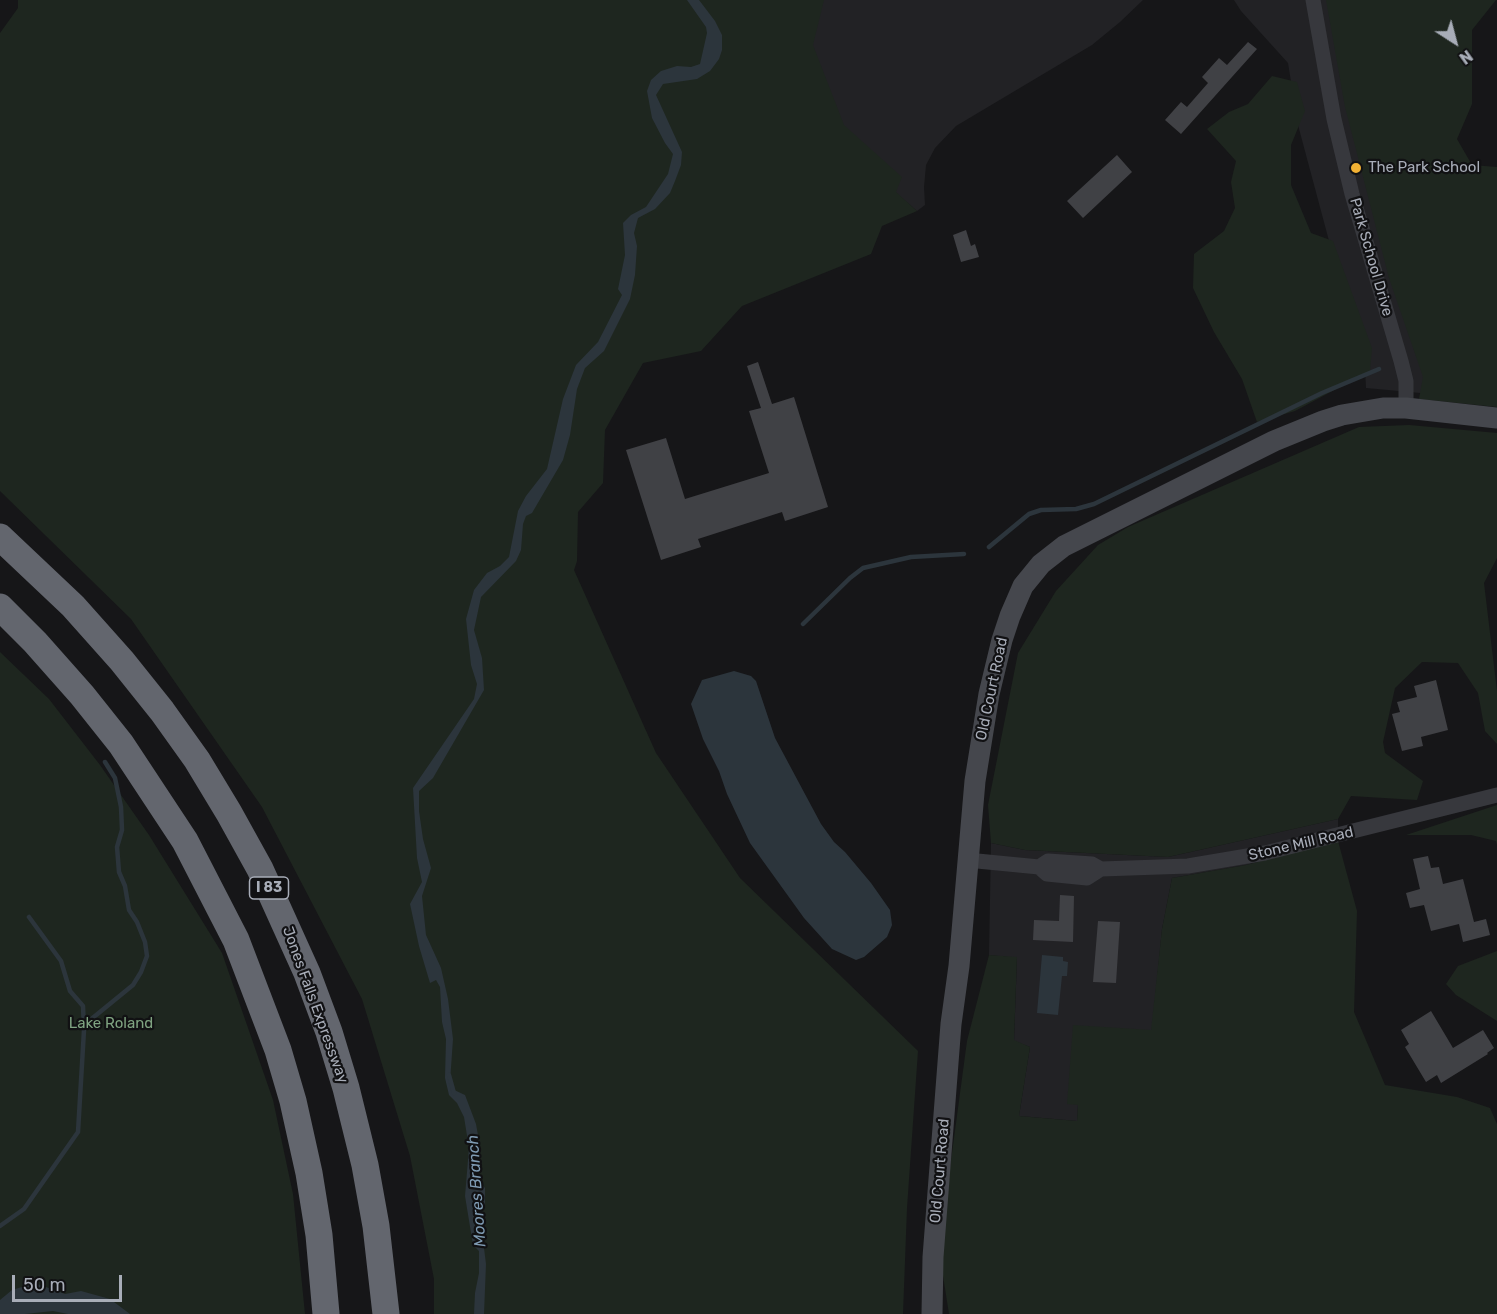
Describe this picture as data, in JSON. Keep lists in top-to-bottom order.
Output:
{
  "streets": {
    "highway": ["I 83", "Jones Falls Expressway"],
    "main road": ["Old Court Road"],
    "street": ["Park School Drive", "Stone Mill Road"]
  },
  "crossings": [
    ["Park School Drive", "Old Court Road"],
    ["Old Court Road", "Stone Mill Road"]
  ],
  "water": ["Moores Branch"],
  "parks": ["Lake Roland"],
  "places": ["The Park School"],
  "scale_bar": "50 m",
  "north": "bottom right"
}
